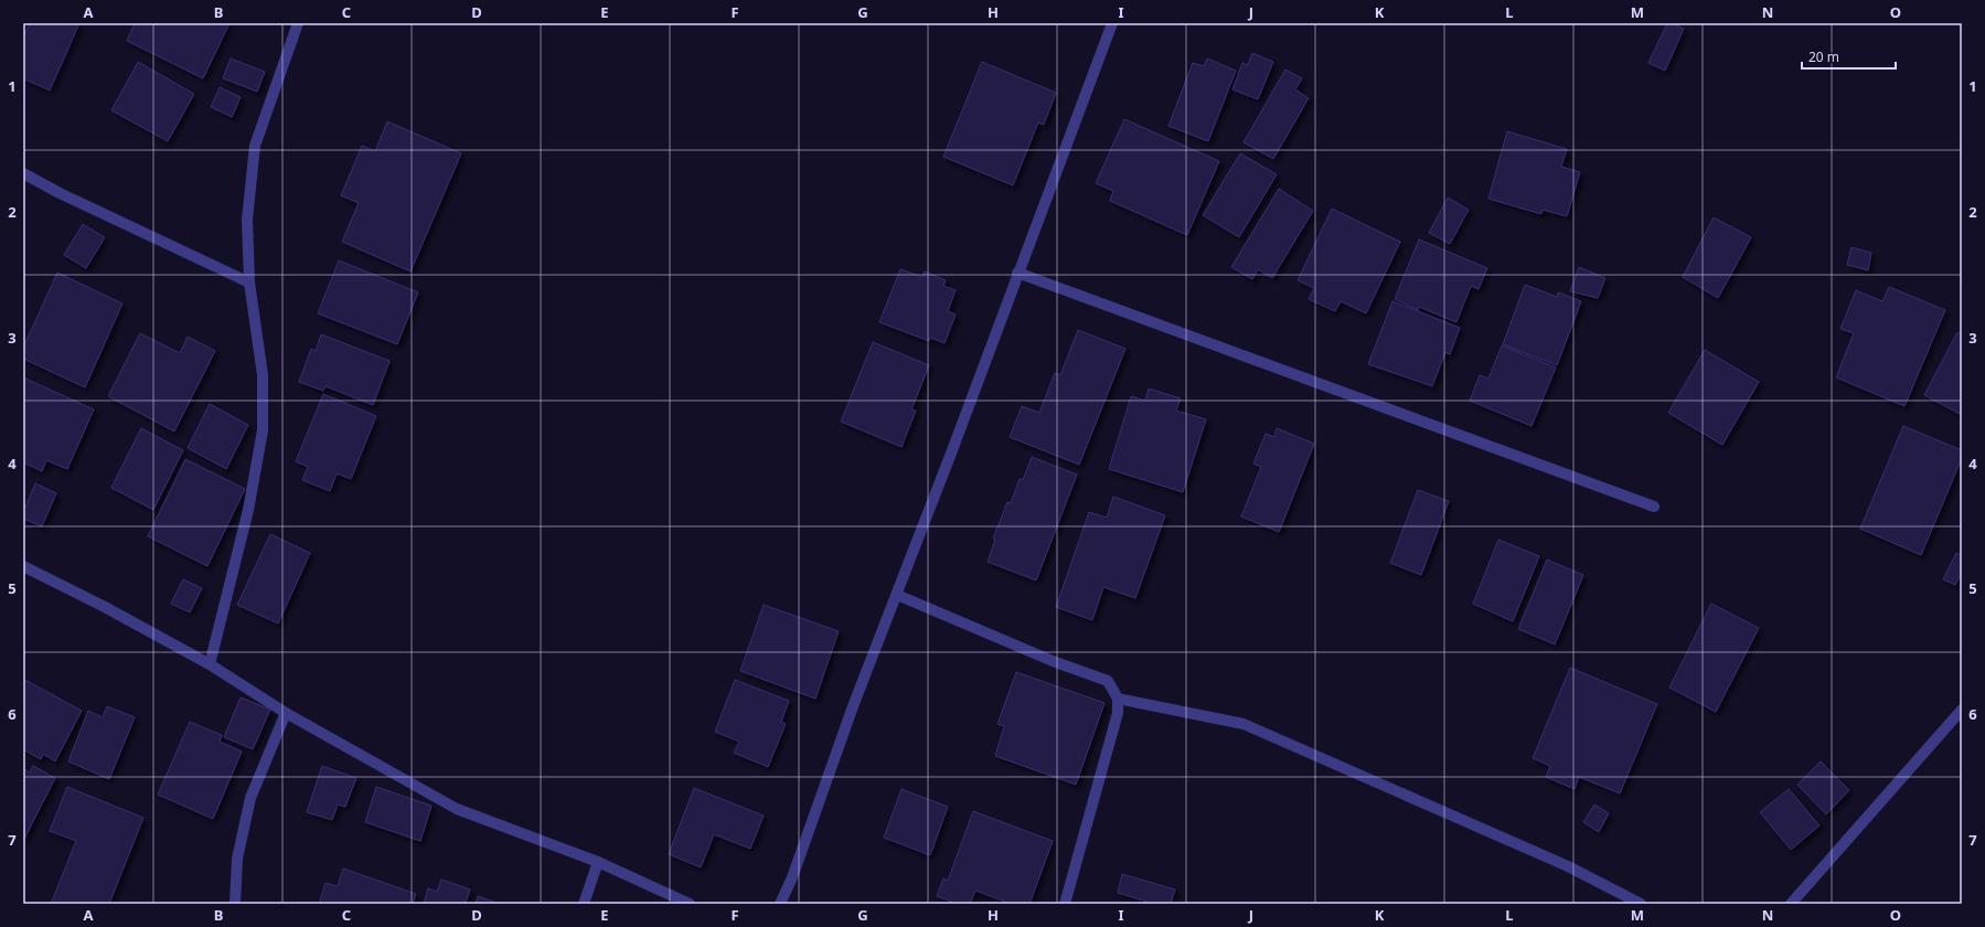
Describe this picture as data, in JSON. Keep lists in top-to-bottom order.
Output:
{
  "scale_bar": "20 m",
  "grid": {
    "columns": [
      "A",
      "B",
      "C",
      "D",
      "E",
      "F",
      "G",
      "H",
      "I",
      "J",
      "K",
      "L",
      "M",
      "N",
      "O"
    ],
    "rows": [
      "1",
      "2",
      "3",
      "4",
      "5",
      "6",
      "7"
    ]
  }
}
